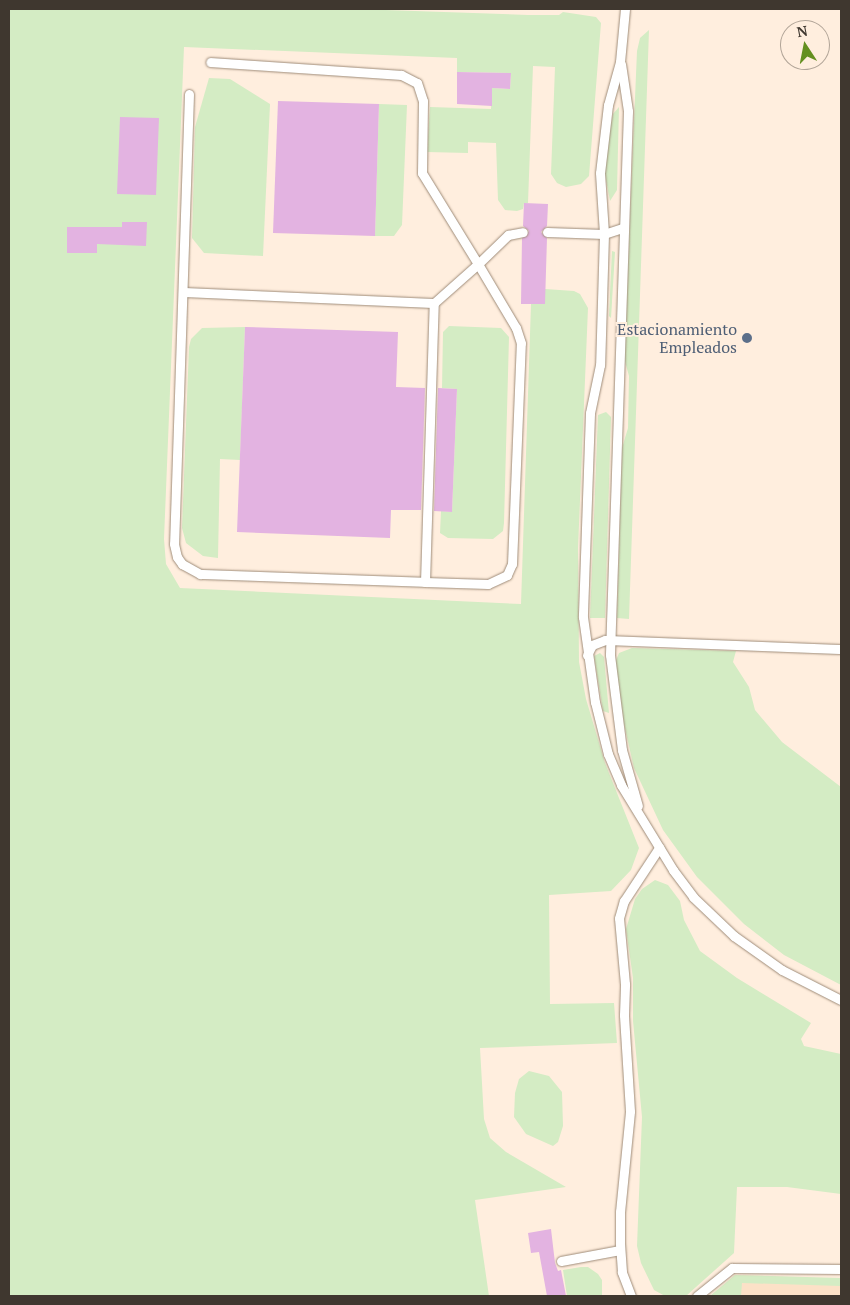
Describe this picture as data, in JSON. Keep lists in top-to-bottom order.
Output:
{
  "places": ["Estacionamiento Empleados"],
  "north": "top"
}
